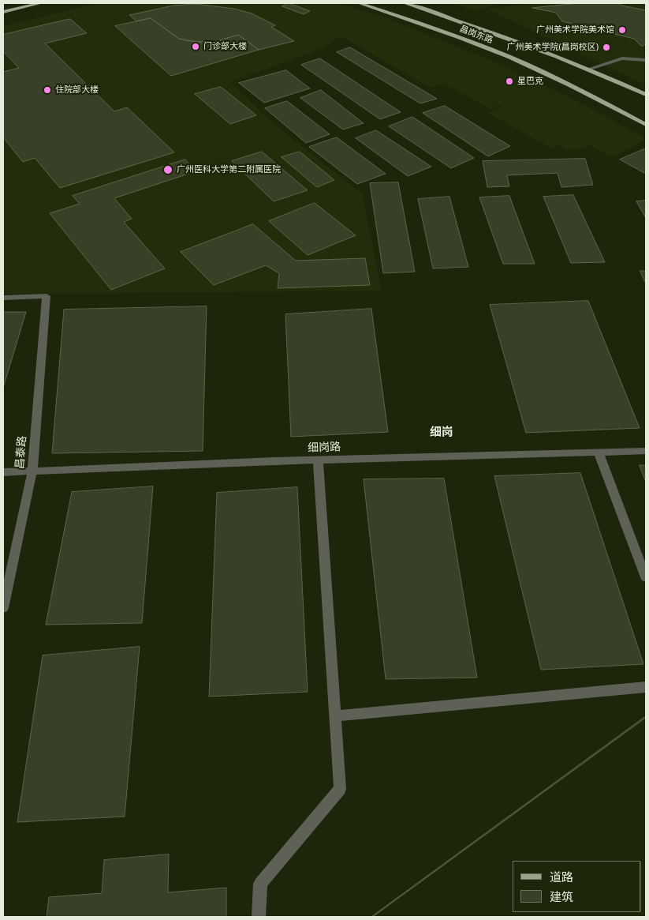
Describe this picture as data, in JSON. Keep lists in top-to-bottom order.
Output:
{
  "streets": {
    "main road": ["昌岗东路"],
    "street": ["细岗路", "昌泰路"]
  },
  "crossings": [
    ["细岗路", "昌泰路"]
  ],
  "districts": ["细岗"],
  "places": [
    "广州美术学院美术馆",
    "门诊部大楼",
    "广州美术学院(昌岗校区)",
    "星巴克",
    "住院部大楼",
    "广州医科大学第二附属医院"
  ],
  "legend": ["道路", "建筑"]
}
